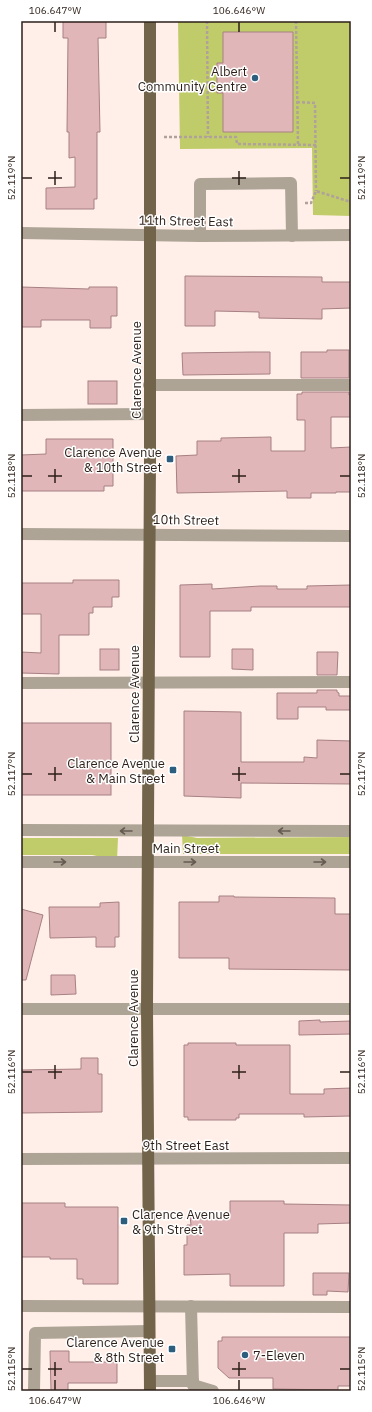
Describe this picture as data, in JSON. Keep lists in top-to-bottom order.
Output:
{
  "streets": {
    "main road": ["Clarence Avenue"],
    "street": [
      "11th Street East",
      "10th Street",
      "Main Street",
      "9th Street East"
    ]
  },
  "crossings": [
    ["11th Street East", "Clarence Avenue"],
    ["Clarence Avenue", "10th Street"],
    ["Clarence Avenue", "Main Street"],
    ["Clarence Avenue", "9th Street East"]
  ],
  "places": {
    "other": ["Albert Community Centre", "7-Eleven"],
    "transit": [
      "Clarence Avenue & 10th Street",
      "Clarence Avenue & Main Street",
      "Clarence Avenue & 9th Street",
      "Clarence Avenue & 8th Street"
    ]
  },
  "coordinates": [
    "106.647°W",
    "106.646°W",
    "52.119°N",
    "52.118°N",
    "52.117°N",
    "52.116°N",
    "52.115°N"
  ]
}
